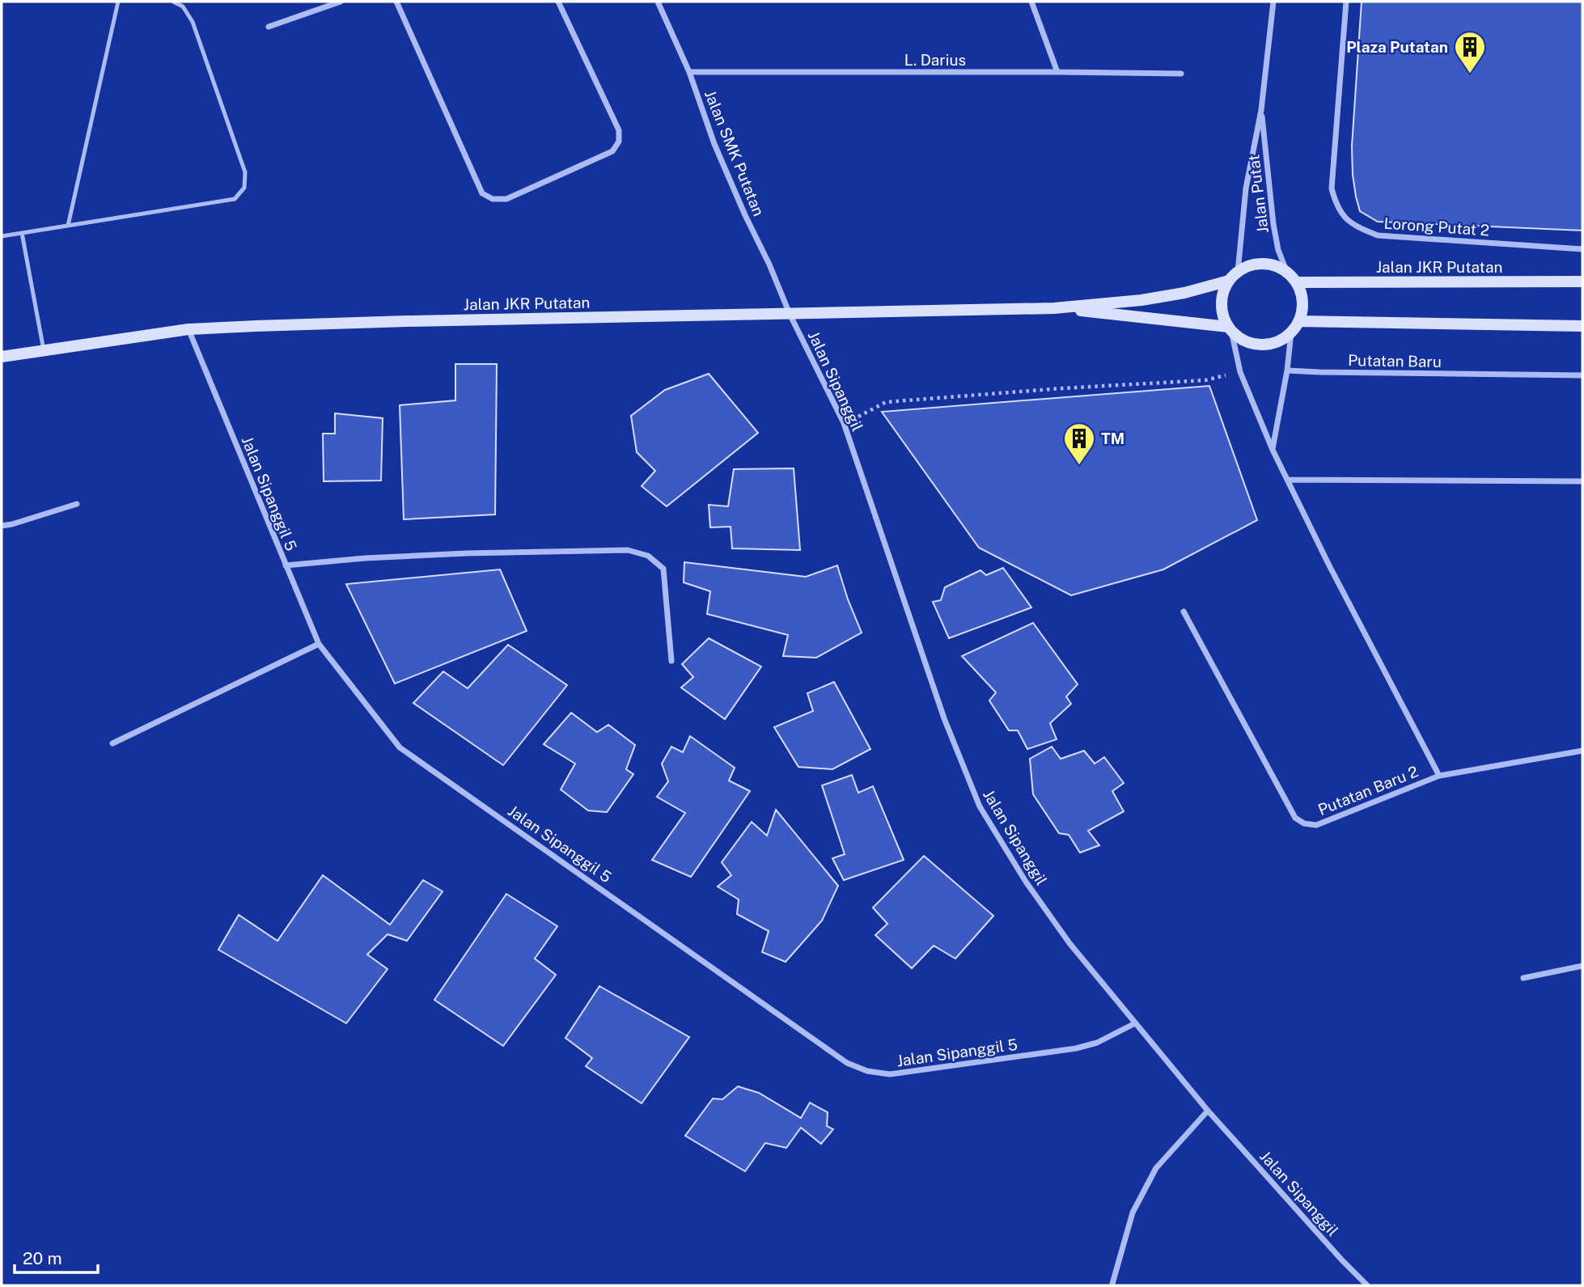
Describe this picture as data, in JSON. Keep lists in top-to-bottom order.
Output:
{
  "streets": {
    "street": [
      "L. Darius",
      "Jalan SMK Putatan",
      "Jalan Putat",
      "Lorong Putat 2",
      "Jalan JKR Putatan",
      "Putatan Baru",
      "Jalan Sipanggil",
      "Jalan Sipanggil 5",
      "Putatan Baru 2"
    ]
  },
  "crossings": [
    ["L. Darius", "Jalan SMK Putatan"],
    ["Jalan SMK Putatan", "Jalan JKR Putatan"],
    ["Jalan SMK Putatan", "Jalan Sipanggil"],
    ["Jalan Putat", "Jalan JKR Putatan"],
    ["Jalan JKR Putatan", "Jalan Sipanggil"],
    ["Jalan JKR Putatan", "Jalan Sipanggil 5"],
    ["Jalan Sipanggil", "Jalan Sipanggil 5"]
  ],
  "places": {
    "building": ["Plaza Putatan", "TM"]
  },
  "scale_bar": "20 m"
}
